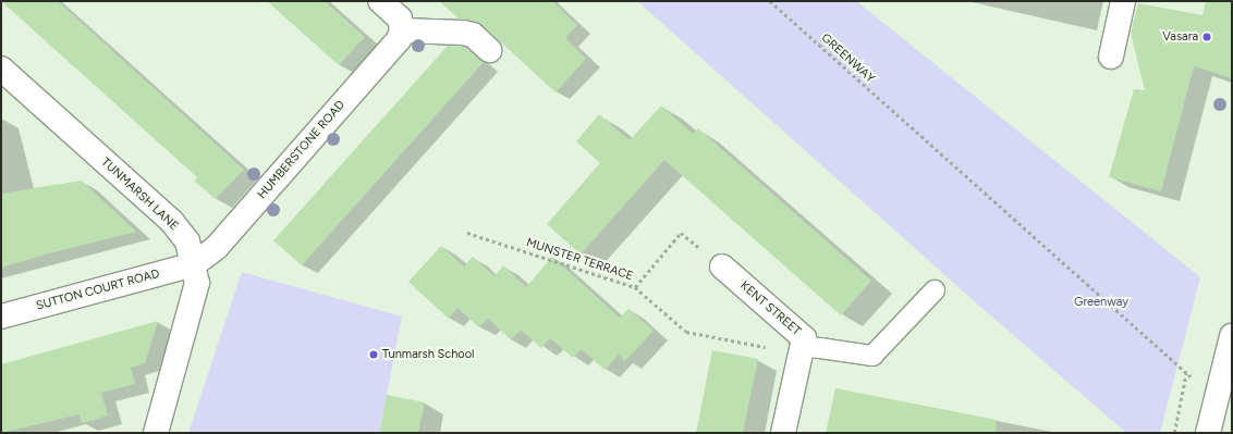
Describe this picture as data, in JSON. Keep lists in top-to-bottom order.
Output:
{
  "streets": {
    "street": [
      "HUMBERSTONE ROAD",
      "TUNMARSH LANE",
      "SUTTON COURT ROAD",
      "KENT STREET"
    ],
    "path": ["GREENWAY", "MUNSTER TERRACE"]
  },
  "crossings": [
    ["HUMBERSTONE ROAD", "TUNMARSH LANE"],
    ["HUMBERSTONE ROAD", "SUTTON COURT ROAD"],
    ["TUNMARSH LANE", "SUTTON COURT ROAD"],
    ["MUNSTER TERRACE", "KENT STREET"]
  ],
  "parks": ["Greenway"],
  "places": ["Vasara", "Tunmarsh School"]
}
